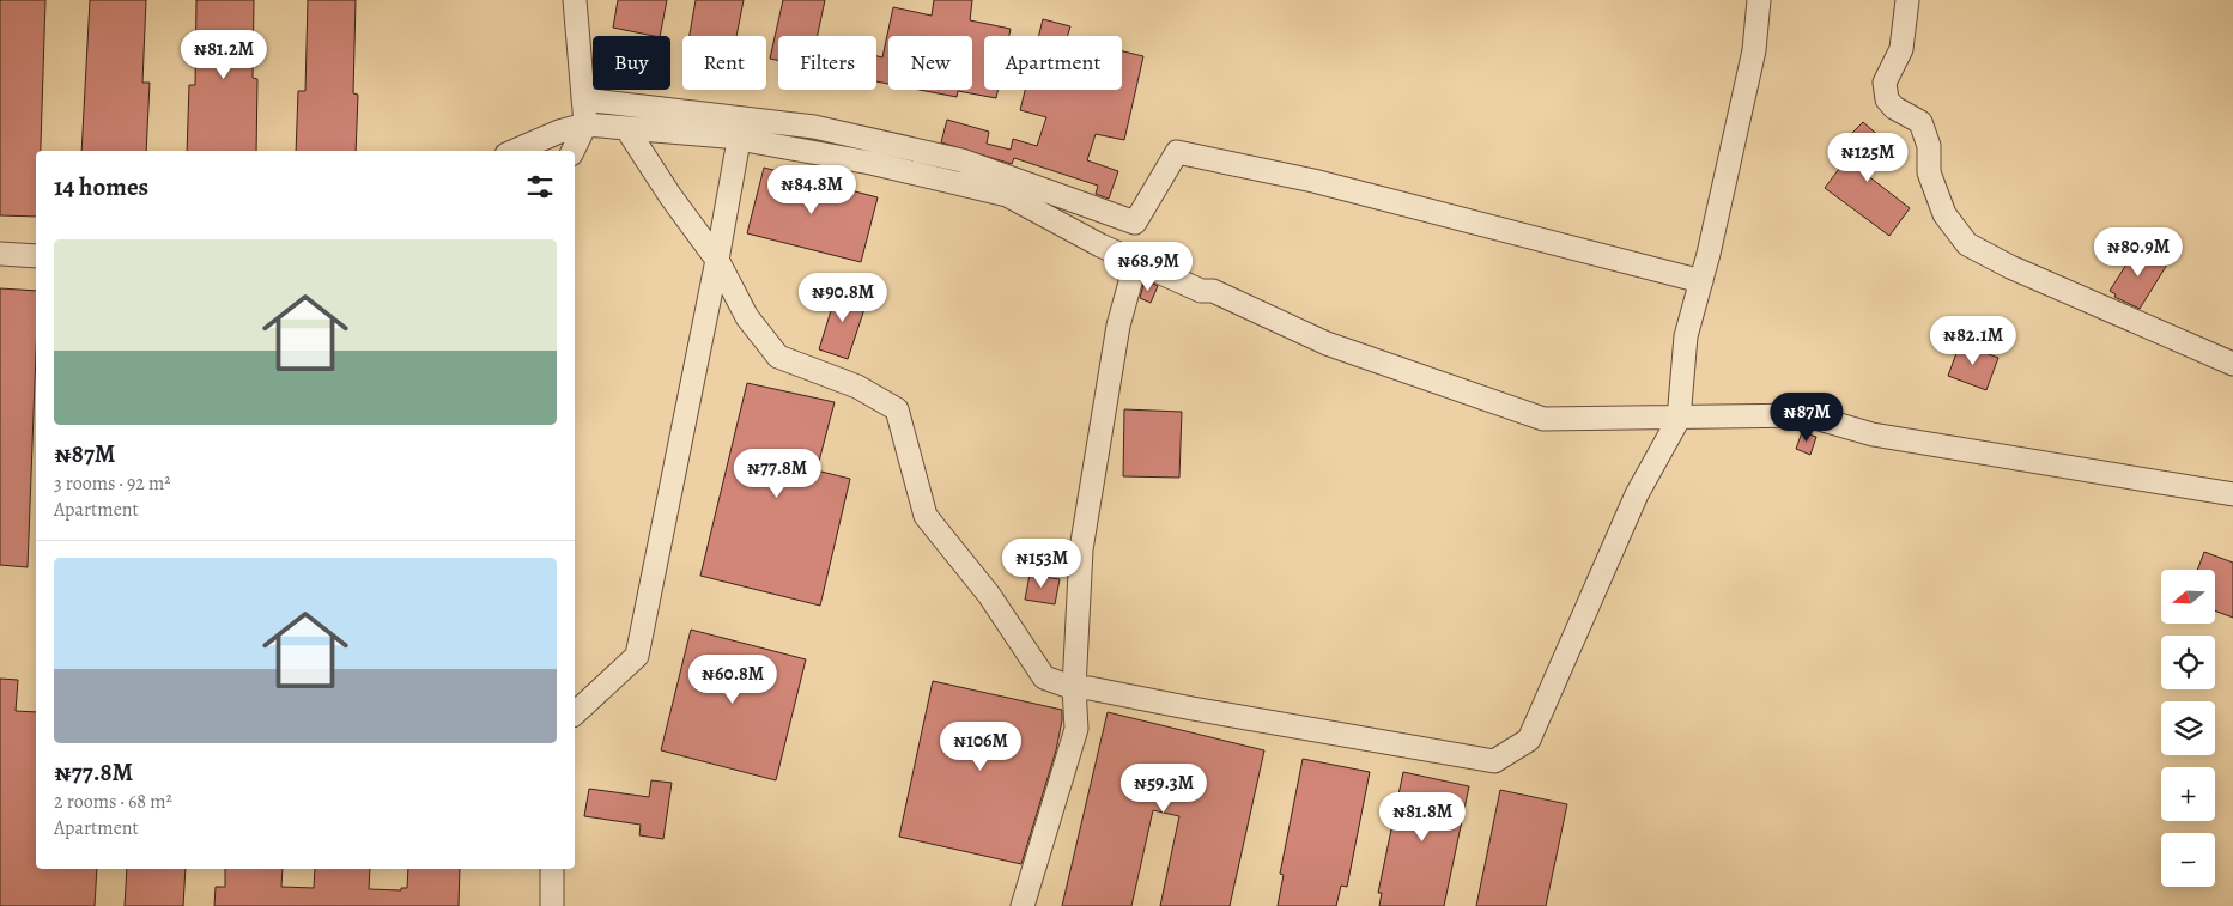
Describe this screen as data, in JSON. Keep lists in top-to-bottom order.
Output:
{
  "north": "left",
  "page": {
    "price": [
      "₦81.2M",
      "₦125M",
      "₦84.8M",
      "₦80.9M",
      "₦68.9M",
      "₦90.8M",
      "₦82.1M",
      "₦87M",
      "₦77.8M",
      "₦153M",
      "₦60.8M",
      "₦106M",
      "₦59.3M",
      "₦81.8M"
    ],
    "chip": [
      "Buy",
      "Rent",
      "Filters",
      "New",
      "Apartment"
    ],
    "heading": "14 homes",
    "list": [
      {
        "name": "₦87M",
        "note": "3 rooms · 92 m² · Apartment"
      },
      {
        "name": "₦77.8M",
        "note": "2 rooms · 68 m² · Apartment"
      }
    ],
    "map_buttons": ["+", "−"]
  }
}
